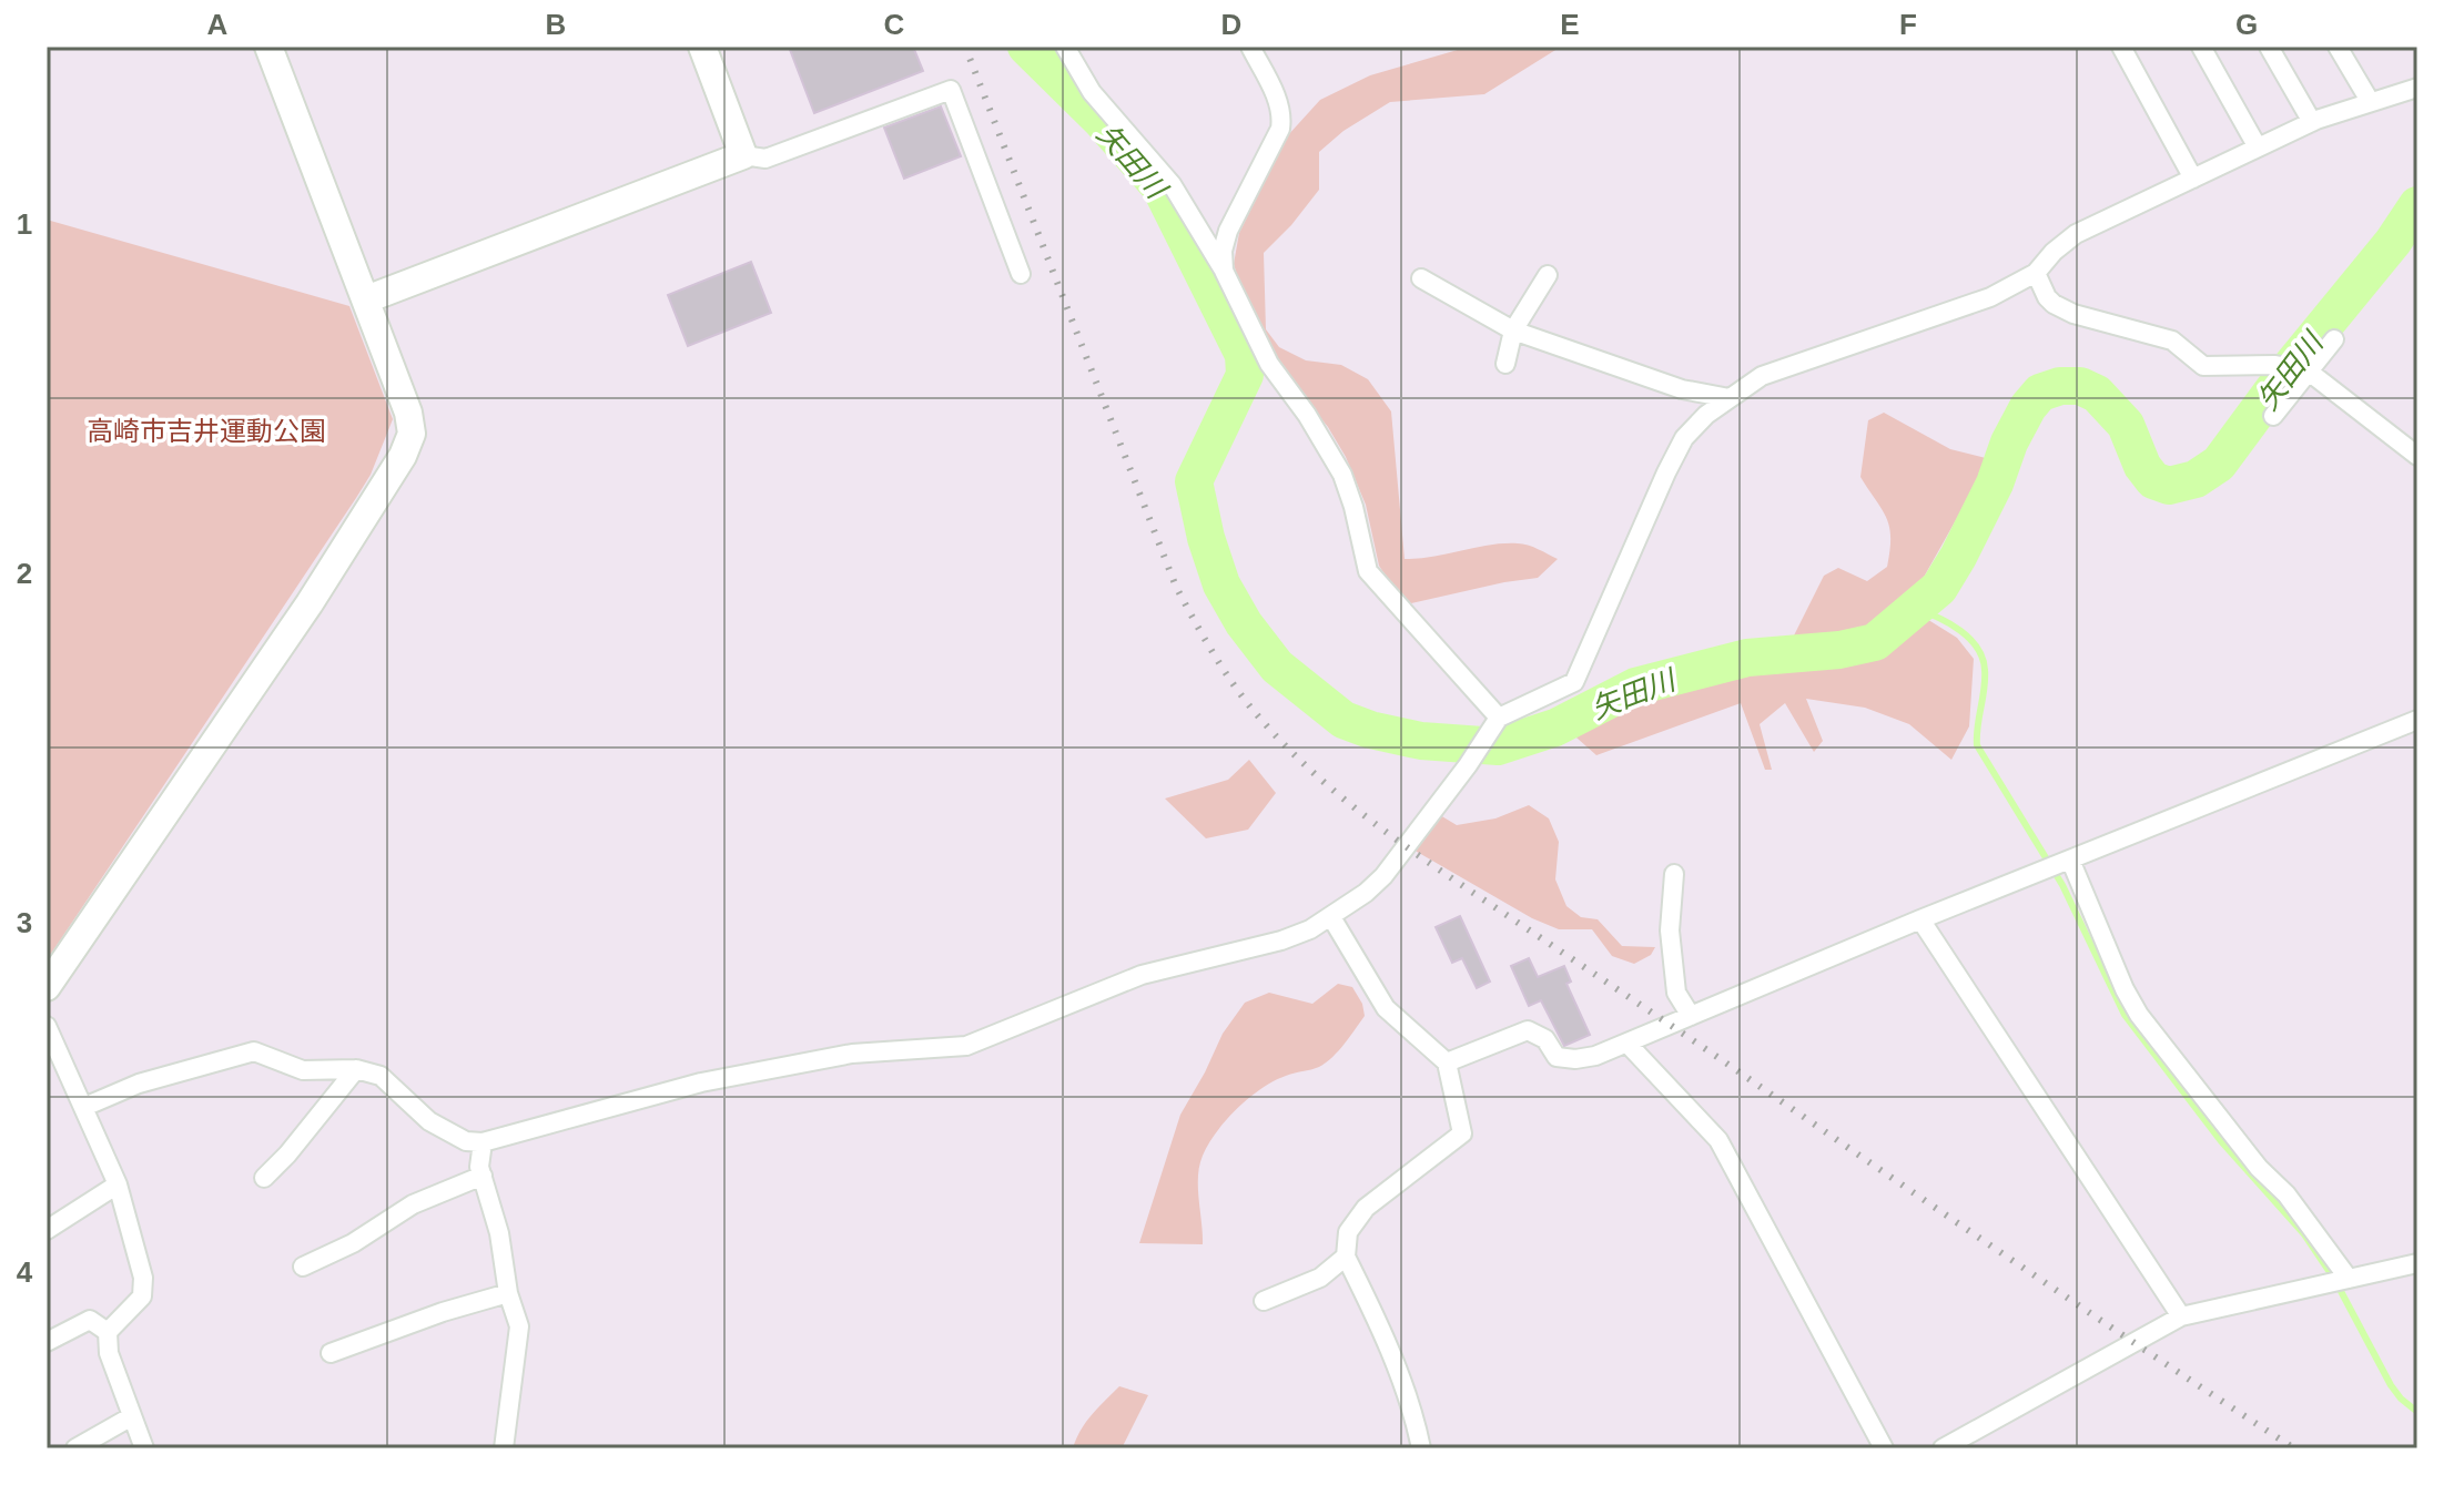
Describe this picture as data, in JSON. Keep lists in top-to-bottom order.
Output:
{
  "water": ["矢田川"],
  "parks": ["高崎市吉井運動公園"],
  "grid": {
    "columns": [
      "A",
      "B",
      "C",
      "D",
      "E",
      "F",
      "G"
    ],
    "rows": [
      "1",
      "2",
      "3",
      "4"
    ]
  }
}
